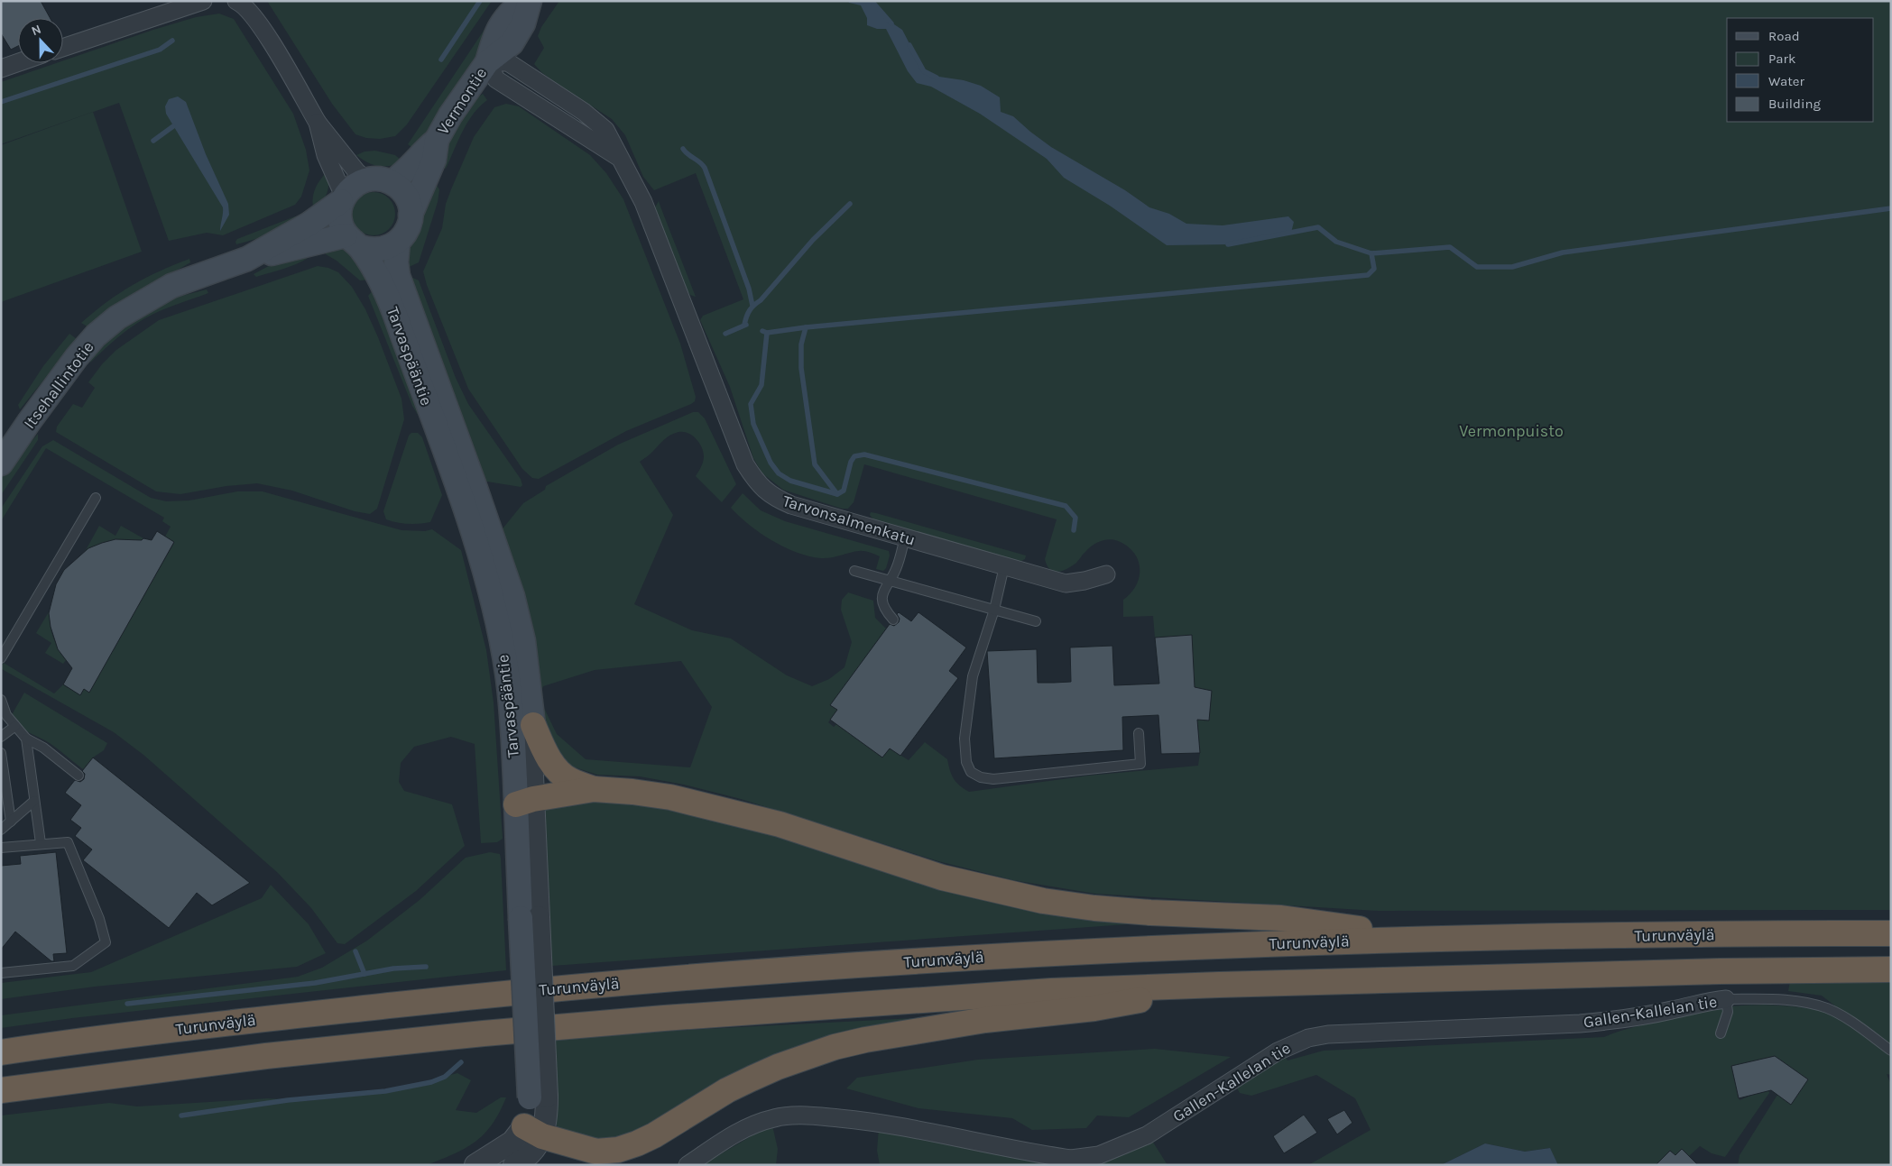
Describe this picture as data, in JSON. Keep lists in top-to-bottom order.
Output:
{
  "streets": {
    "highway": ["Turunväylä"],
    "main road": ["Vermontie", "Tarvaspääntie", "Itsehallintotie"],
    "street": ["Tarvonsalmenkatu", "Gallen-Kallelan tie"]
  },
  "crossings": [
    ["Vermontie", "Tarvaspääntie"],
    ["Vermontie", "Itsehallintotie"],
    ["Vermontie", "Tarvonsalmenkatu"],
    ["Tarvaspääntie", "Itsehallintotie"]
  ],
  "parks": ["Vermonpuisto"],
  "legend": [
    "Road",
    "Park",
    "Water",
    "Building"
  ],
  "north": "top"
}
